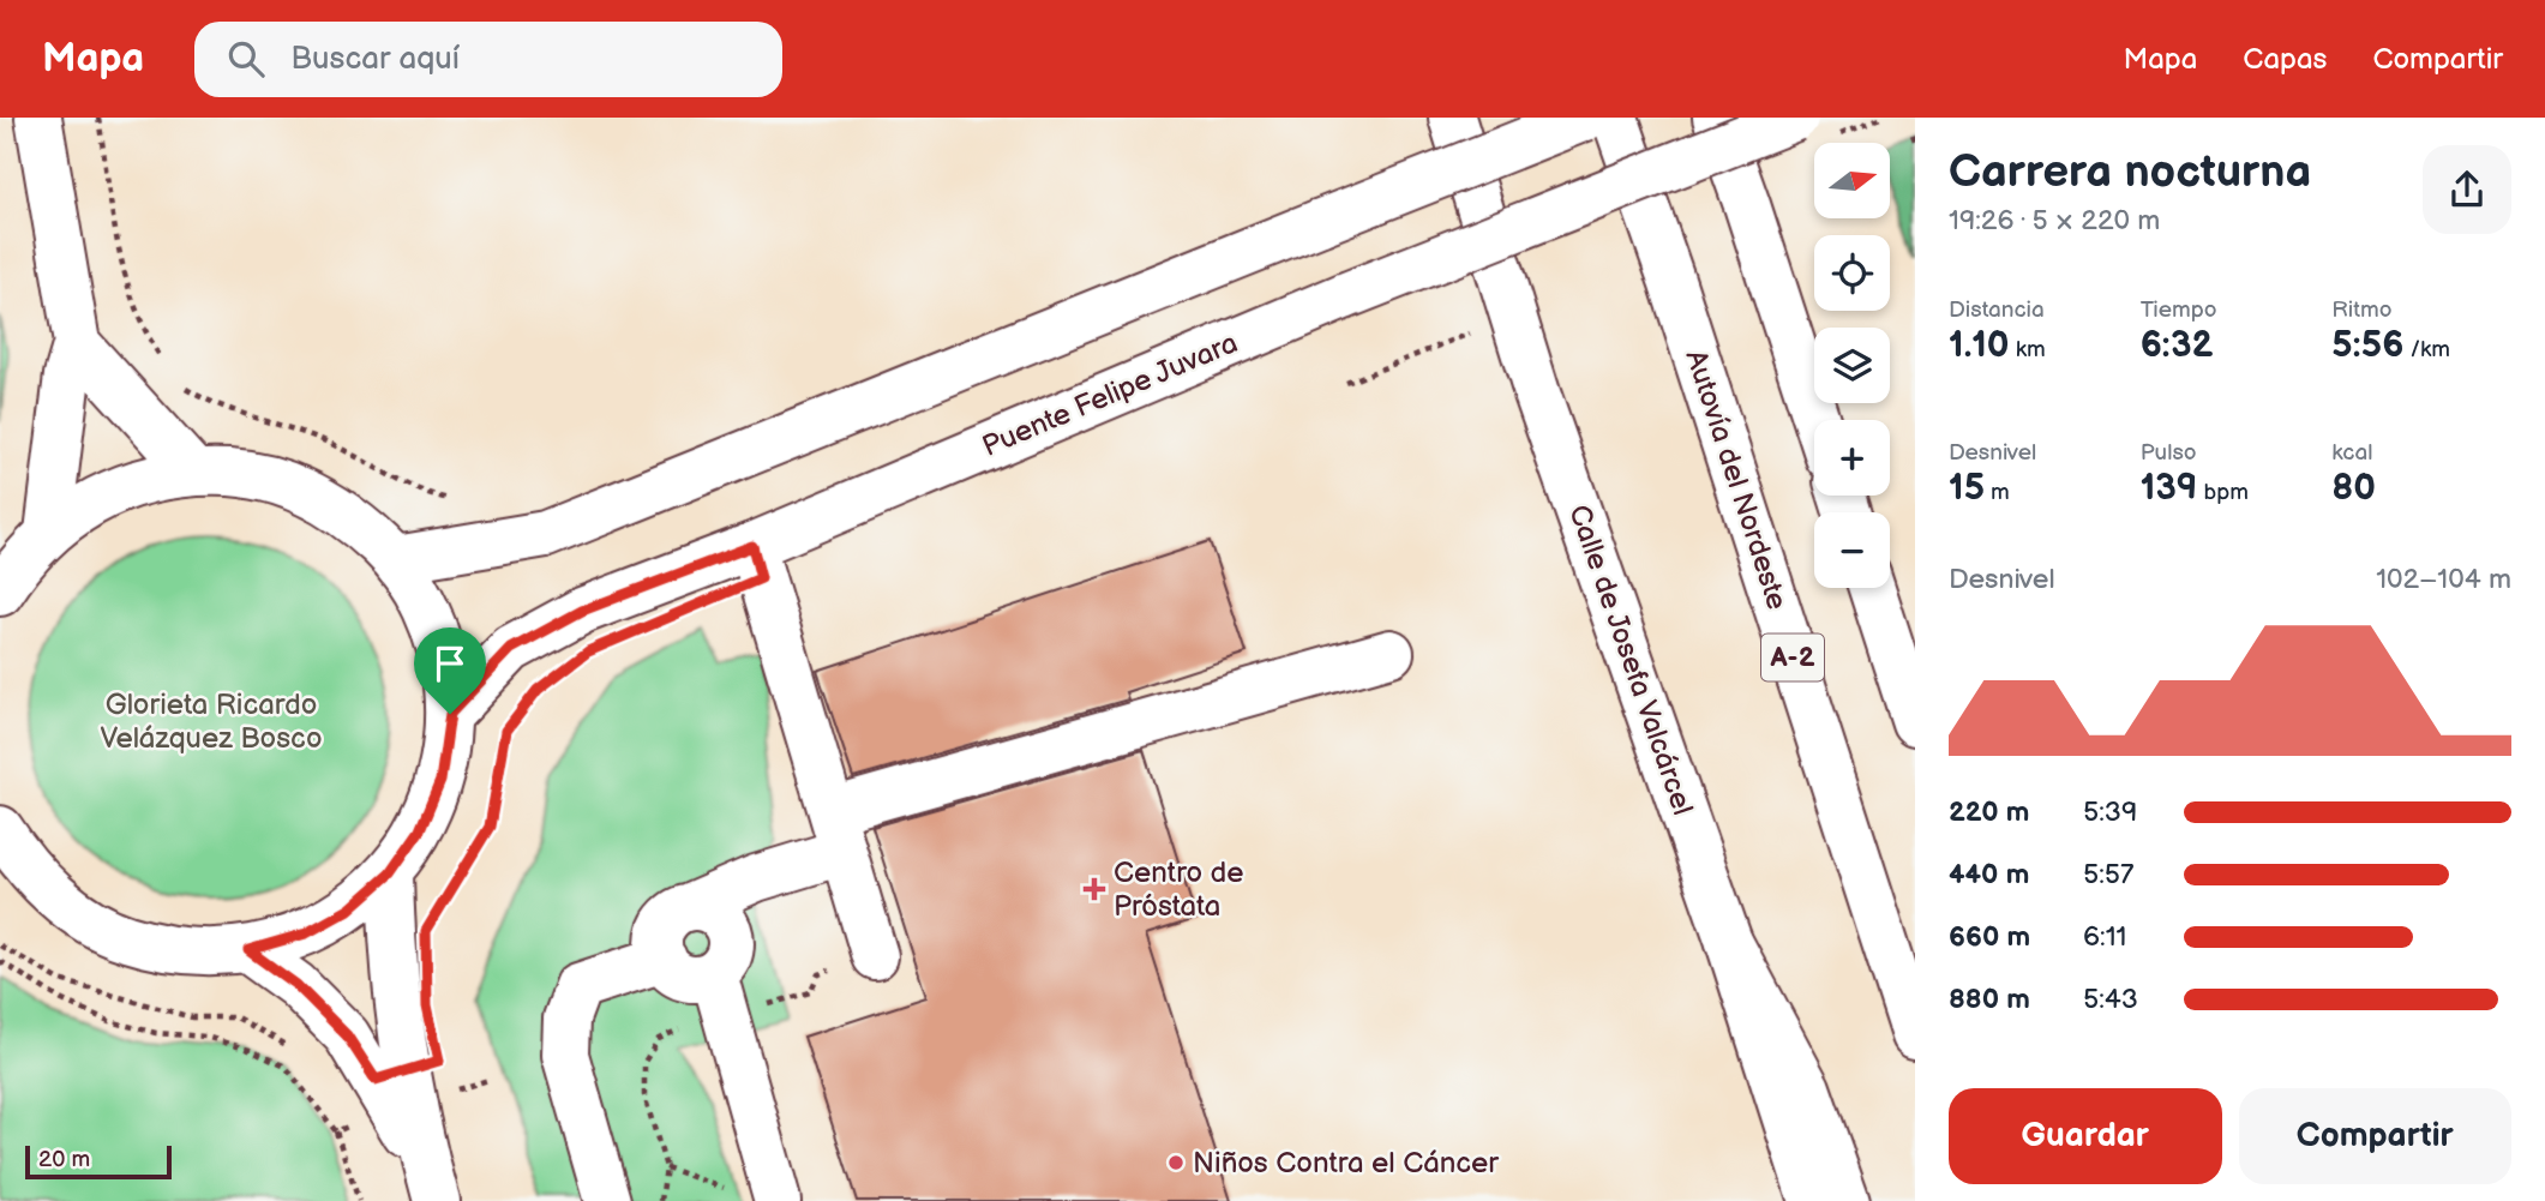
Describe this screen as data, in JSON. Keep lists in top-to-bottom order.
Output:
{
  "streets": {
    "main road": [
      "Puente Felipe Juvara",
      "Autovía del Nordeste",
      "A-2",
      "Calle de Josefa Valcárcel"
    ]
  },
  "parks": ["Glorieta Ricardo Velázquez Bosco"],
  "places": {
    "health": ["Centro de Próstata"],
    "other": ["Niños Contra el Cáncer"]
  },
  "scale_bar": "20 m",
  "north": "right",
  "page": {
    "header": "Mapa",
    "search": "Buscar aquí",
    "nav": ["Mapa", "Capas", "Compartir"],
    "heading": ["Carrera nocturna", "19:26 · 5 × 220 m"],
    "map_buttons": ["+", "−"],
    "stats": [
      ["Distancia", "1.10 km"],
      ["Tiempo", "6:32"],
      ["Ritmo", "5:56 /km"],
      ["Desnivel", "15 m"],
      ["Pulso", "139 bpm"],
      ["kcal", "80"]
    ],
    "chart": ["Desnivel", "102–104 m"],
    "list": [
      {
        "name": "220 m",
        "note": "5:39"
      },
      {
        "name": "440 m",
        "note": "5:57"
      },
      {
        "name": "660 m",
        "note": "6:11"
      },
      {
        "name": "880 m",
        "note": "5:43"
      }
    ],
    "buttons": ["Guardar", "Compartir"],
    "scale": "20 m"
  }
}
